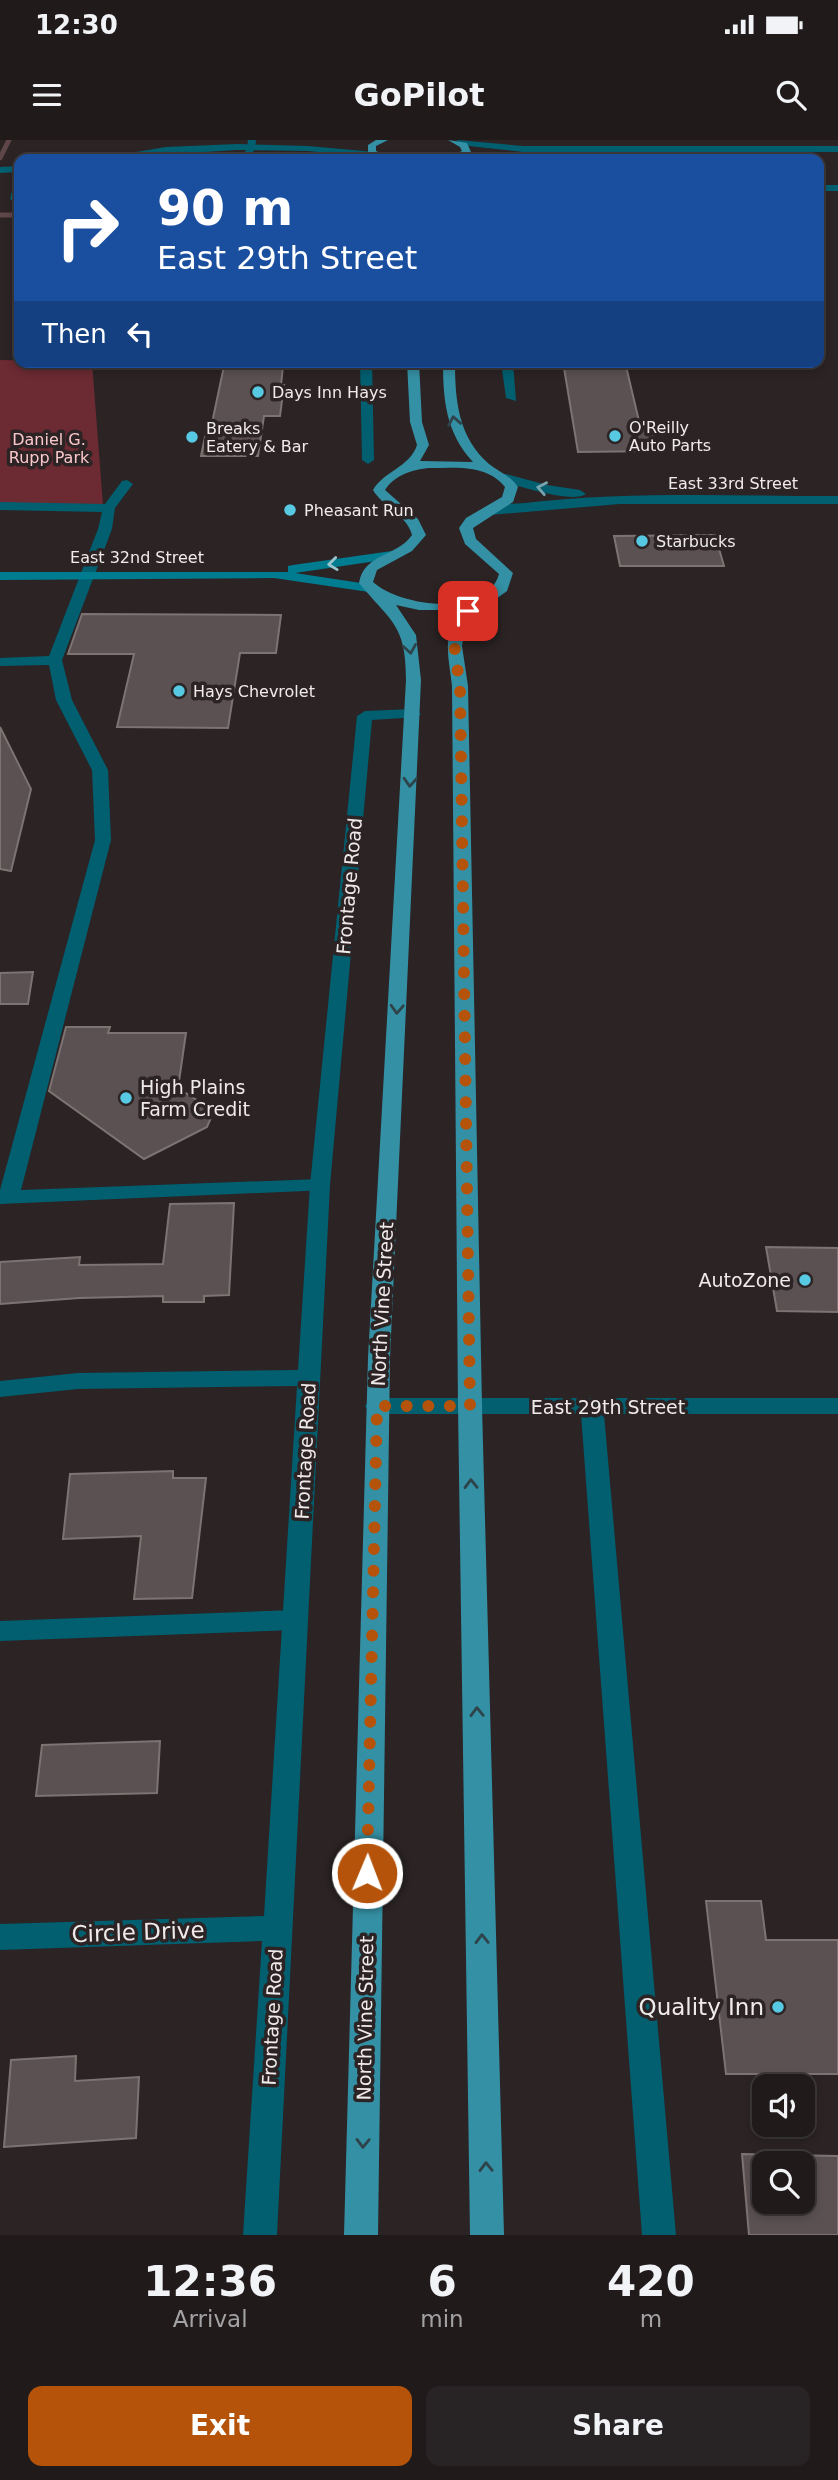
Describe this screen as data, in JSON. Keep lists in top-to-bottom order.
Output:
{
  "streets": {
    "main road": ["North Vine Street"],
    "street": [
      "East 33rd Street",
      "East 32nd Street",
      "Frontage Road",
      "East 29th Street",
      "Circle Drive"
    ]
  },
  "crossings": [
    ["East 32nd Street", "North Vine Street"],
    ["Frontage Road", "North Vine Street"],
    ["Frontage Road", "Circle Drive"],
    ["North Vine Street", "East 29th Street"]
  ],
  "parks": ["Daniel G. Rupp Park"],
  "places": [
    "Days Inn Hays",
    "O'Reilly Auto Parts",
    "Breaks Eatery & Bar",
    "Pheasant Run",
    "Starbucks",
    "Hays Chevrolet",
    "High Plains Farm Credit",
    "AutoZone",
    "Quality Inn"
  ],
  "page": {
    "status": "12:30",
    "header": "GoPilot",
    "turn": ["90 m", "East 29th Street"],
    "then": "Then",
    "eta": [
      "12:36",
      "Arrival",
      "6",
      "min",
      "420",
      "m"
    ],
    "buttons": ["Exit", "Share"]
  }
}
